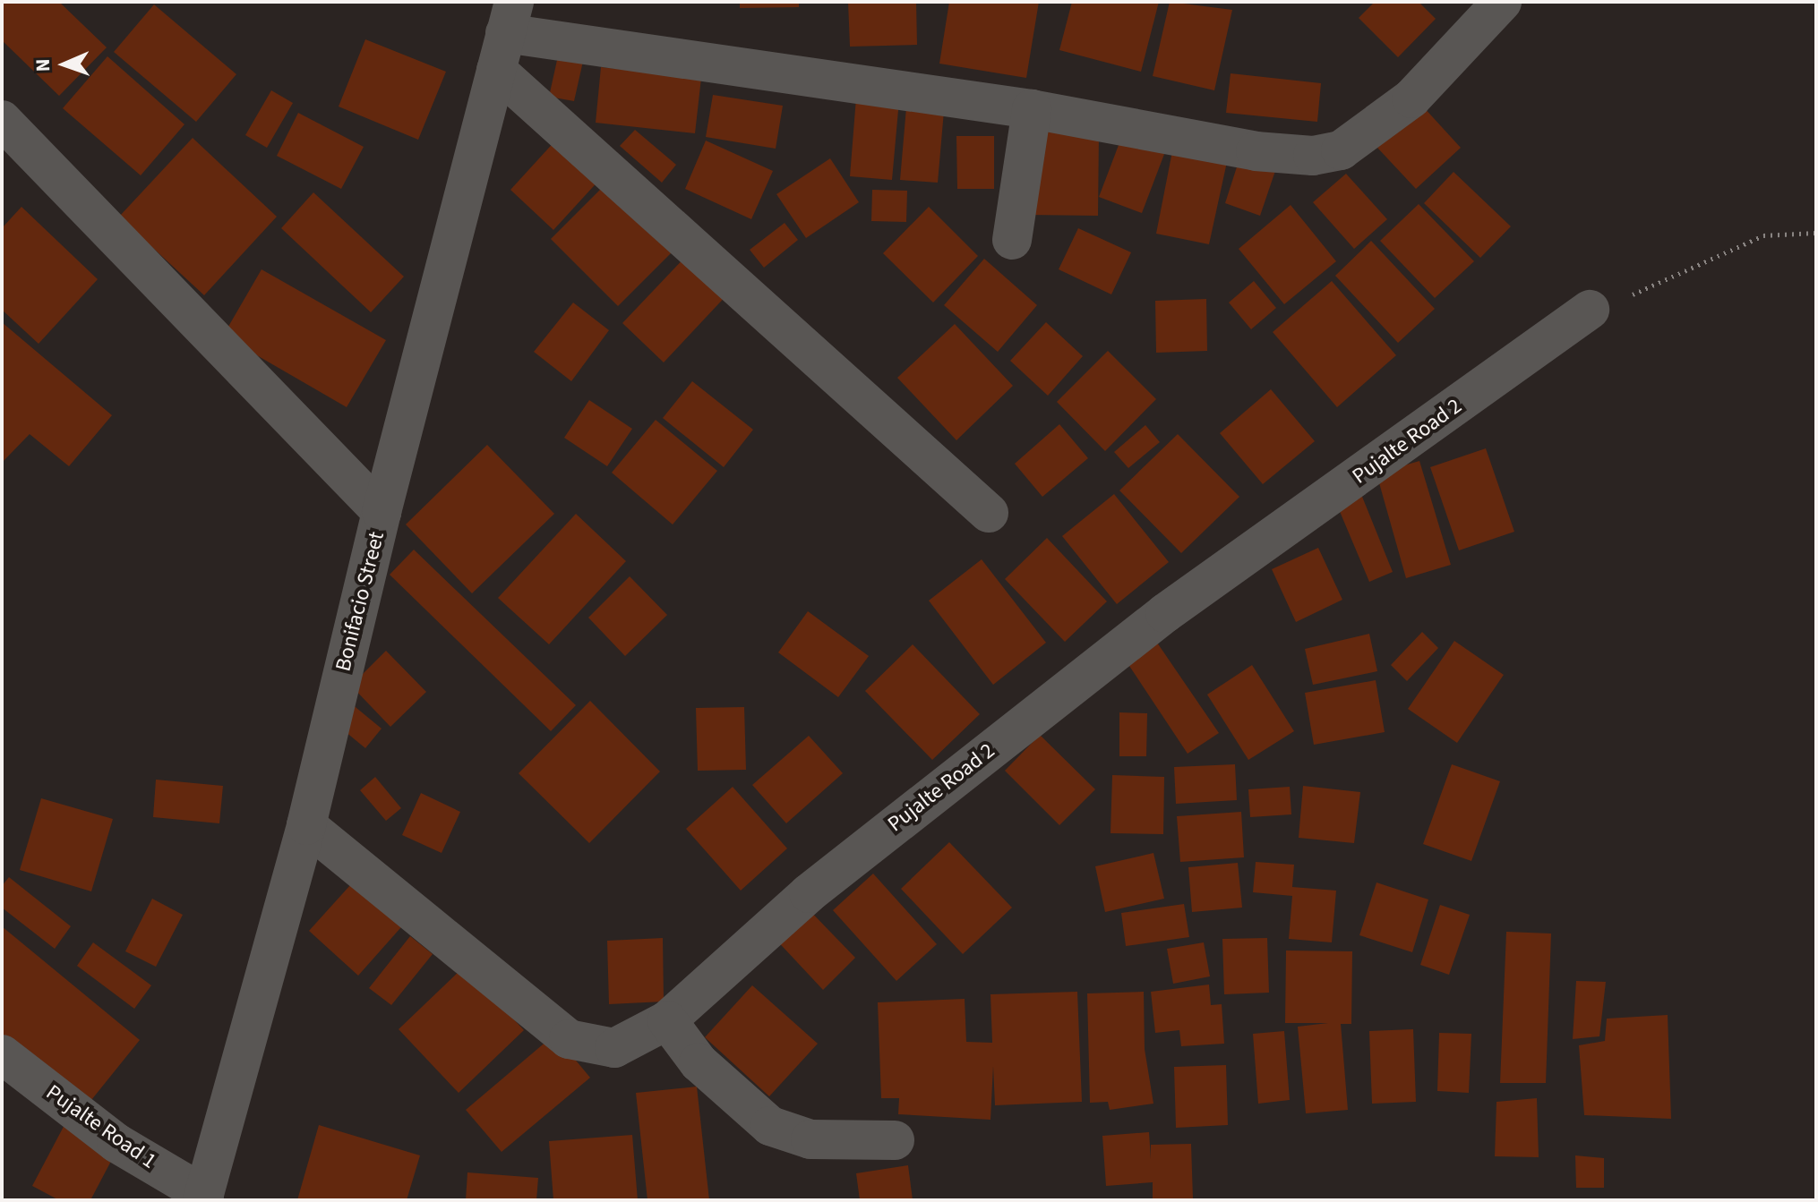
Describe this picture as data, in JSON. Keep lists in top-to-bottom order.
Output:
{
  "streets": {
    "street": ["Pujalte Road 2", "Bonifacio Street", "Pujalte Road 1"]
  },
  "crossings": [
    ["Pujalte Road 2", "Bonifacio Street"],
    ["Bonifacio Street", "Pujalte Road 1"]
  ],
  "north": "left"
}
